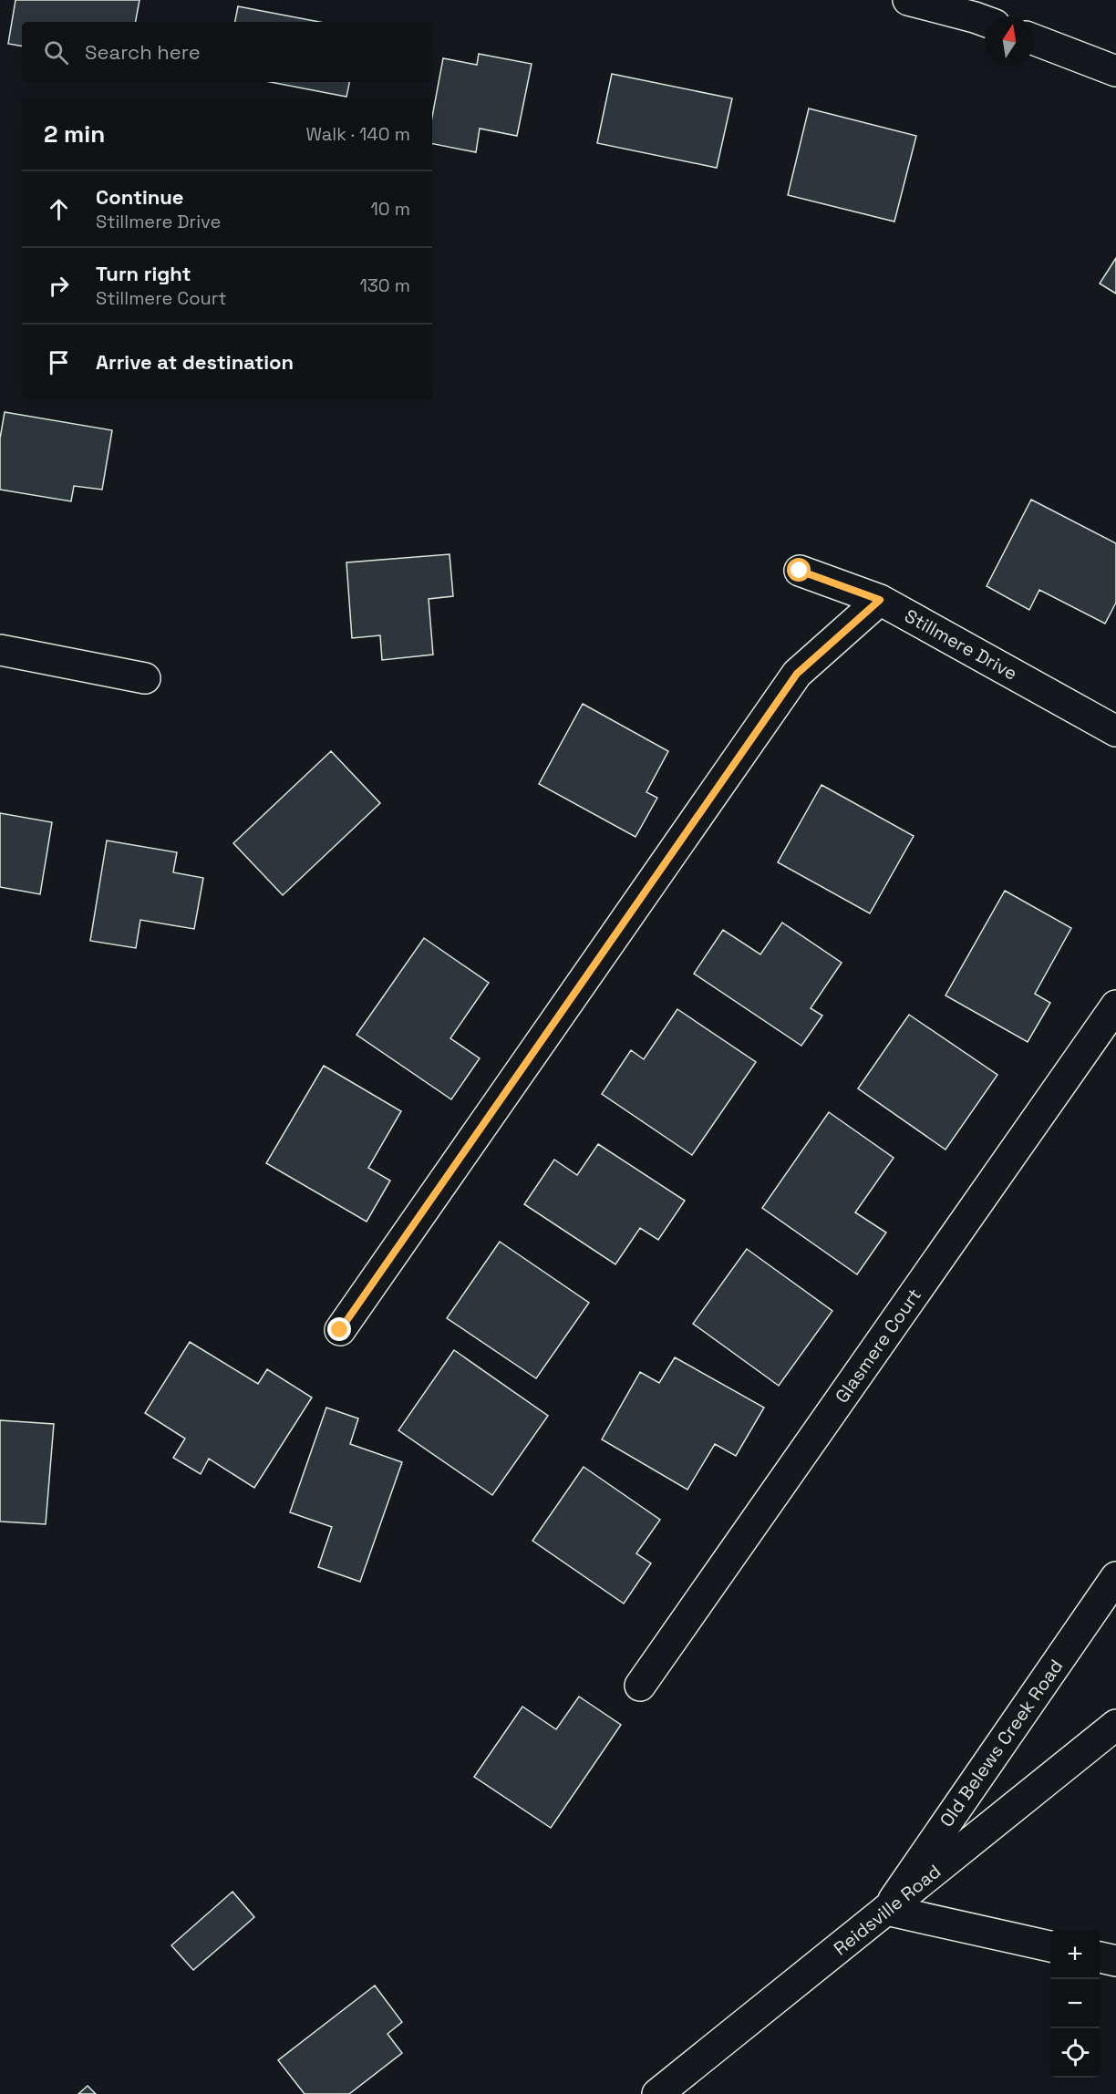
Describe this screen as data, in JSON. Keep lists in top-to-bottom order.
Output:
{
  "streets": {
    "main road": [
      "Stillmere Drive",
      "Glasmere Court",
      "Old Belews Creek Road",
      "Reidsville Road"
    ]
  },
  "crossings": [
    ["Old Belews Creek Road", "Reidsville Road"]
  ],
  "north": "top",
  "page": {
    "search": "Search here",
    "heading": ["2 min", "Walk · 140 m"],
    "list": [
      ["Continue", "Stillmere Drive", "10 m"],
      ["Turn right", "Stillmere Court", "130 m"],
      "Arrive at destination"
    ],
    "map_buttons": ["+", "−"]
  }
}
